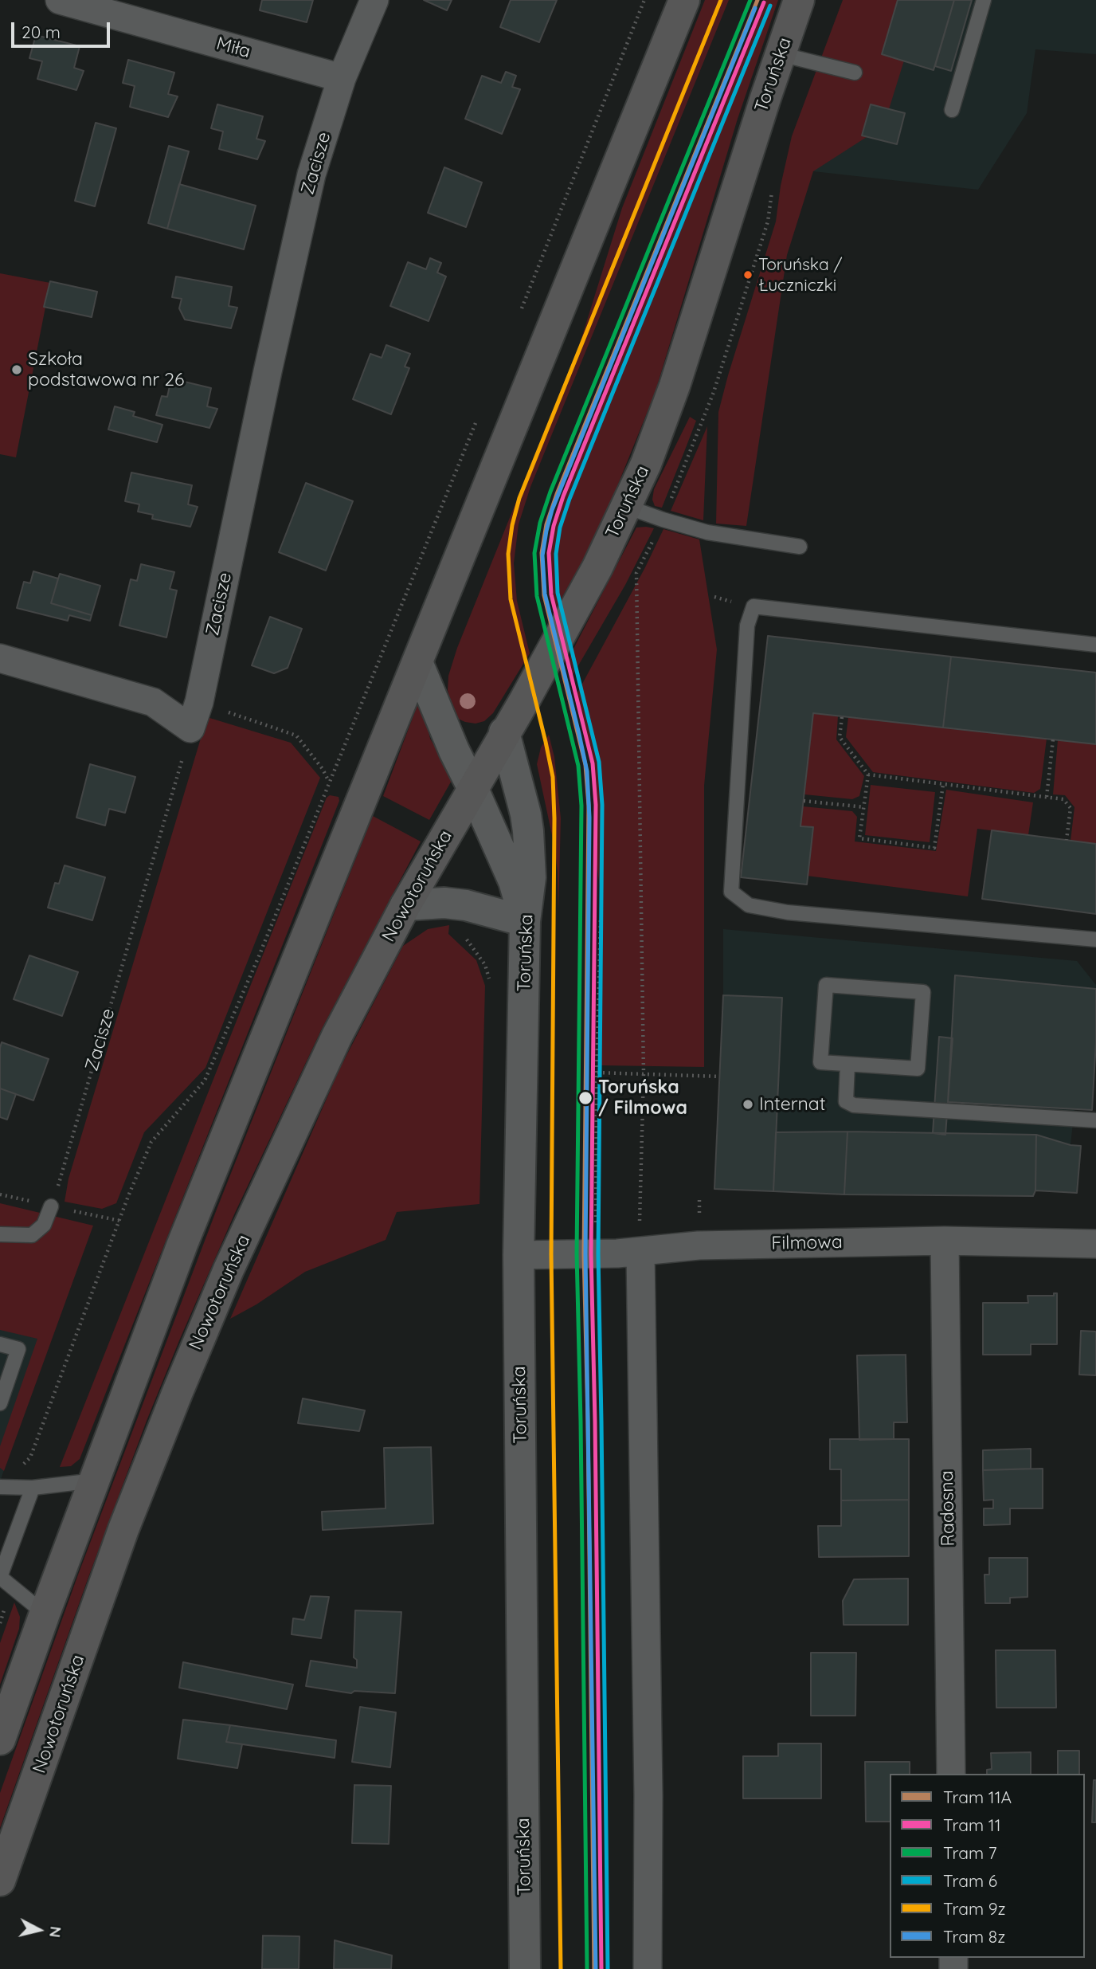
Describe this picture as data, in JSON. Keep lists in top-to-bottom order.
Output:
{
  "streets": {
    "main road": ["Toruńska", "Nowotoruńska"],
    "street": [
      "Miła",
      "Zacisze",
      "Filmowa",
      "Radosna"
    ]
  },
  "crossings": [
    ["Miła", "Zacisze"],
    ["Toruńska", "Nowotoruńska"],
    ["Toruńska", "Filmowa"],
    ["Filmowa", "Radosna"]
  ],
  "places": [
    "Toruńska / Łuczniczki",
    "Szkoła podstawowa nr 26",
    "Toruńska / Filmowa",
    "Internat"
  ],
  "lines": [
    "tram line 11A",
    "tram line 7",
    "tram line 9z",
    "tram line 11",
    "tram line 6",
    "tram line 8z"
  ],
  "legend": [
    "Tram 11A",
    "Tram 11",
    "Tram 7",
    "Tram 6",
    "Tram 9z",
    "Tram 8z"
  ],
  "scale_bar": "20 m",
  "north": "right"
}
